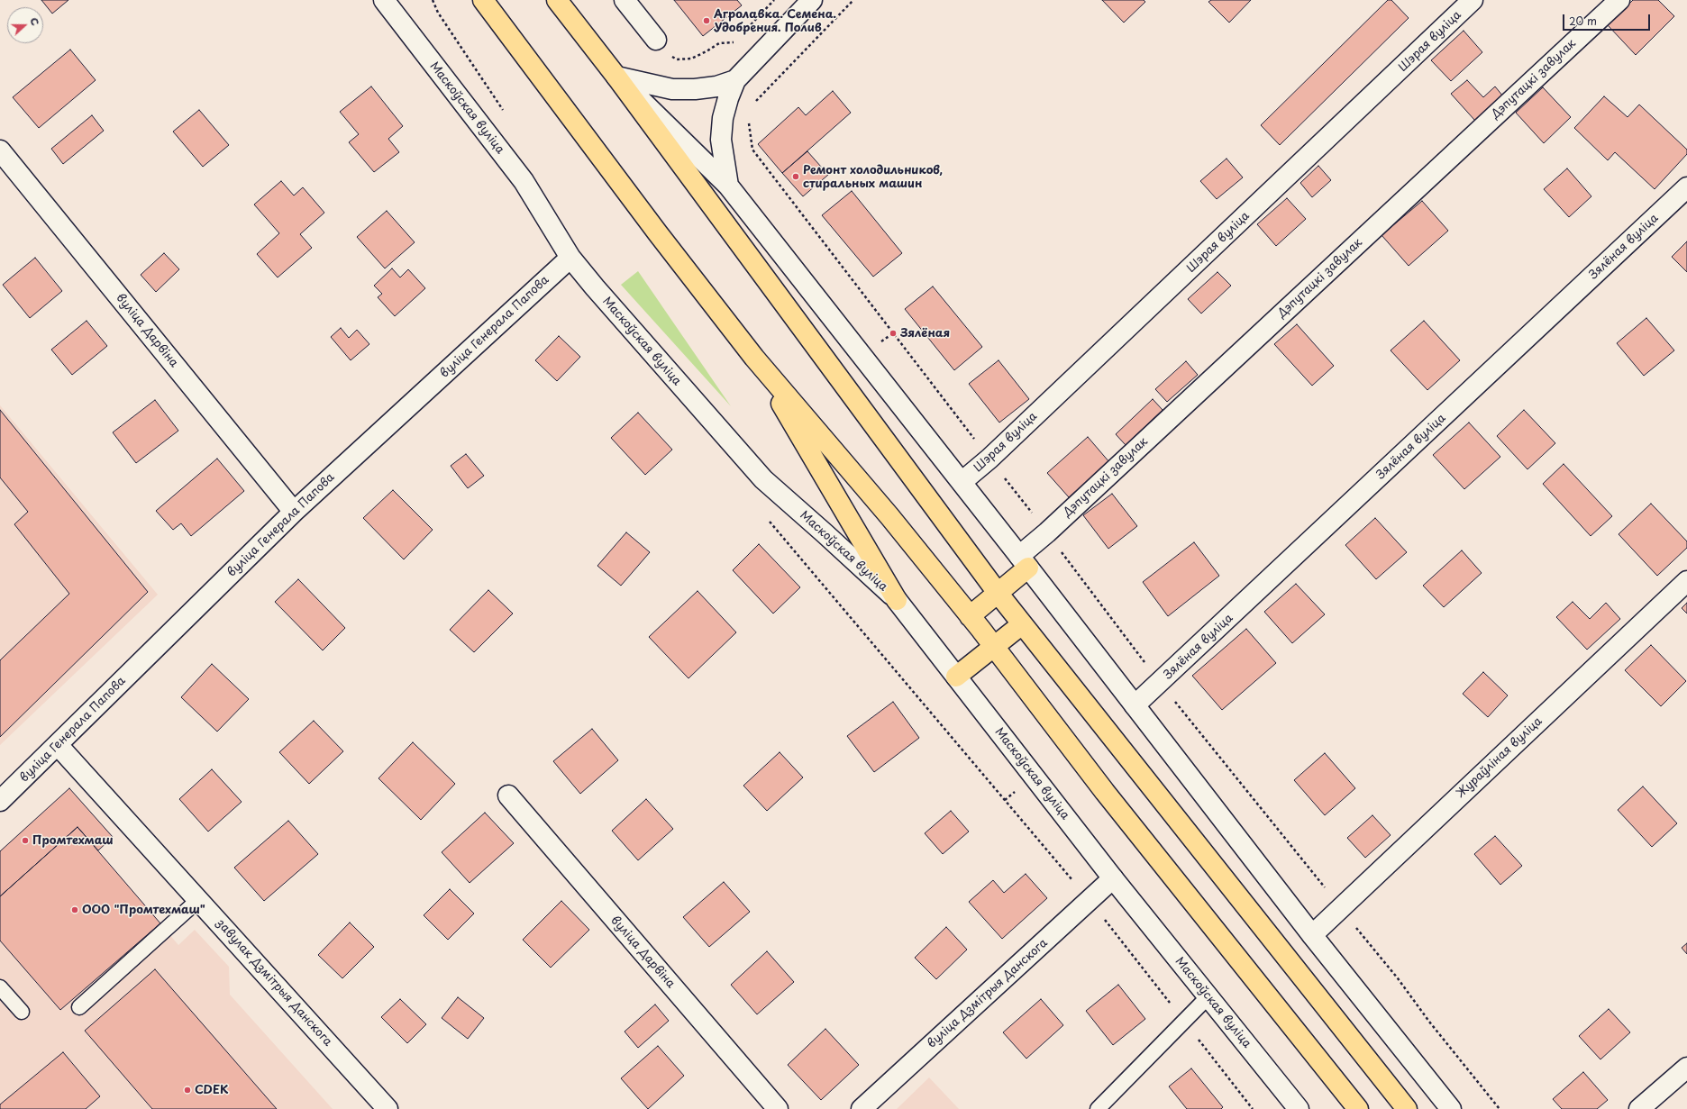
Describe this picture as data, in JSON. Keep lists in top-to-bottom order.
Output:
{
  "streets": {
    "street": [
      "Шэрая вуліца",
      "Дэпутацкі завулак",
      "Маскоўская вуліца",
      "Зялёная вуліца",
      "вуліца Генерала Папова",
      "вуліца Дарвіна",
      "Жураўліная вуліца",
      "завулак Дзмітрыя Данскога",
      "вуліца Дзмітрыя Данскога"
    ]
  },
  "crossings": [
    ["Маскоўская вуліца", "вуліца Генерала Папова"],
    ["Маскоўская вуліца", "вуліца Дзмітрыя Данскога"],
    ["вуліца Генерала Папова", "вуліца Дарвіна"],
    ["вуліца Генерала Папова", "завулак Дзмітрыя Данскога"]
  ],
  "places": [
    "Агролавка. Семена. Удобрения. Полив",
    "Ремонт холодильников, стиральных машин",
    "Зялёная",
    "Промтехмаш",
    "ООО \"Промтехмаш\"",
    "CDEK"
  ],
  "scale_bar": "20 m",
  "north": "right"
}
